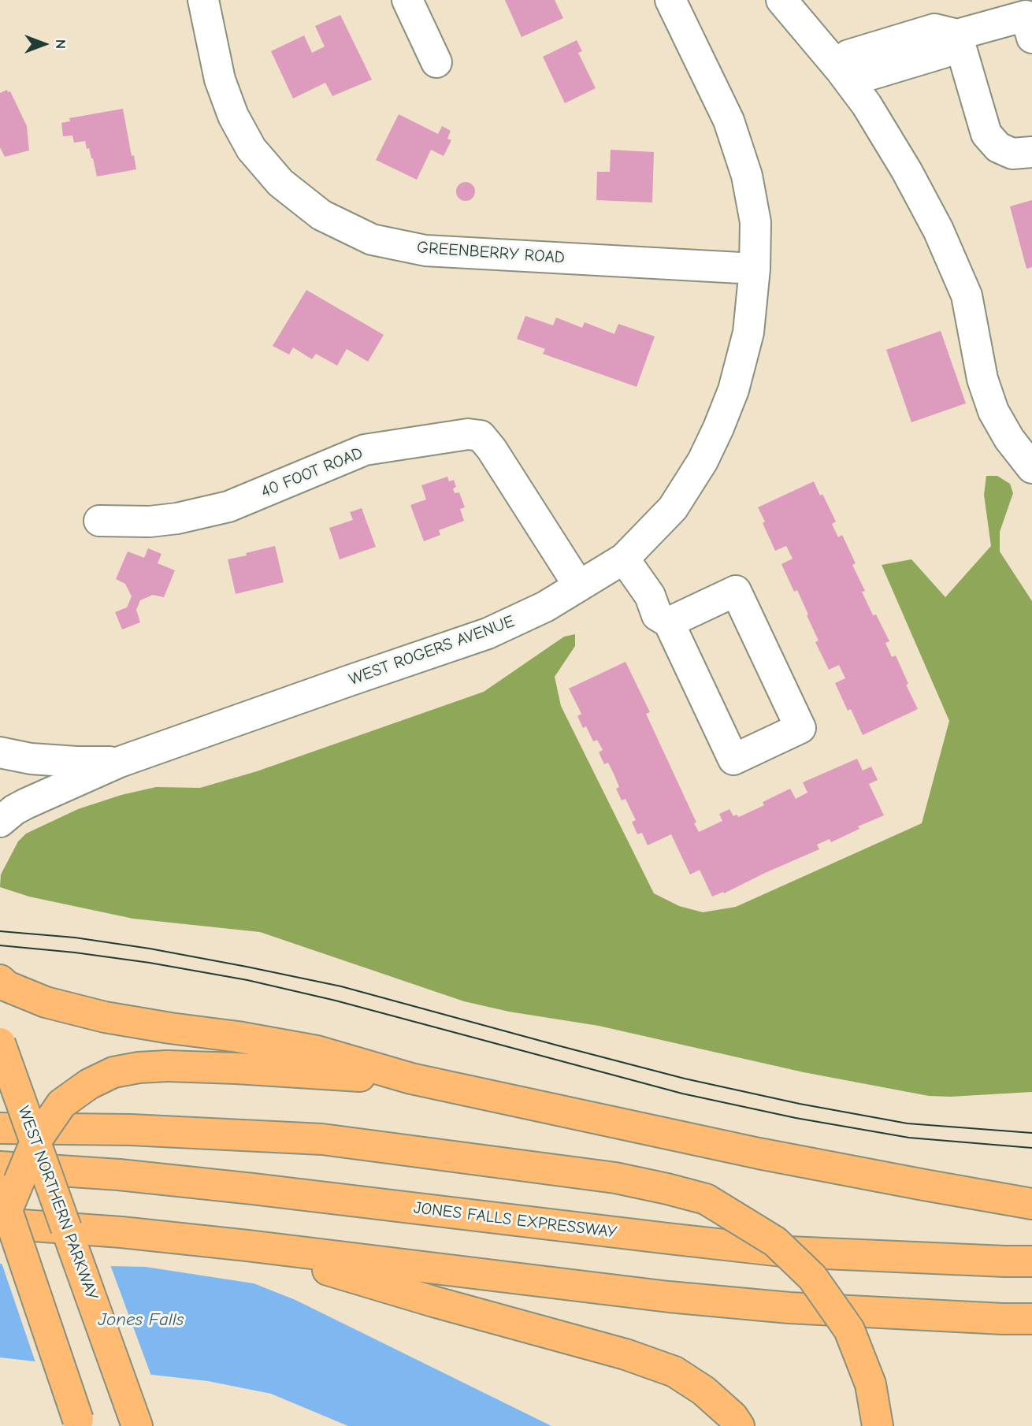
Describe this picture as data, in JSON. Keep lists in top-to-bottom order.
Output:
{
  "streets": {
    "main road": ["WEST NORTHERN PARKWAY", "JONES FALLS EXPRESSWAY"],
    "street": ["GREENBERRY ROAD", "40 FOOT ROAD", "WEST ROGERS AVENUE"]
  },
  "crossings": [
    ["GREENBERRY ROAD", "WEST ROGERS AVENUE"],
    ["40 FOOT ROAD", "WEST ROGERS AVENUE"]
  ],
  "water": ["Jones Falls"],
  "north": "right"
}
